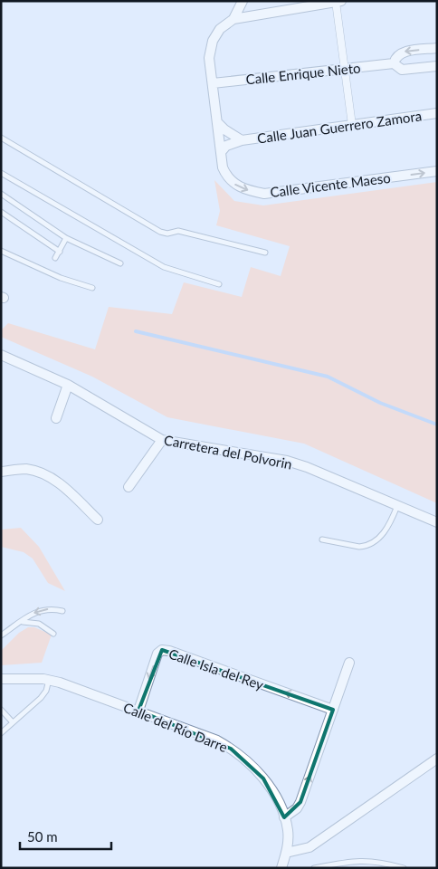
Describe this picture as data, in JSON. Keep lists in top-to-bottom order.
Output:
{
  "streets": {
    "street": [
      "Calle Enrique Nieto",
      "Calle Juan Guerrero Zamora",
      "Calle Vicente Maeso",
      "Carretera del Polvorin",
      "Calle Isla del Rey",
      "Calle del Río Darre"
    ]
  },
  "crossings": [
    ["Calle Enrique Nieto", "Calle Vicente Maeso"],
    ["Calle Juan Guerrero Zamora", "Calle Vicente Maeso"],
    ["Calle Isla del Rey", "Calle del Río Darre"]
  ],
  "one_way": ["Calle Vicente Maeso"],
  "scale_bar": "50 m"
}
